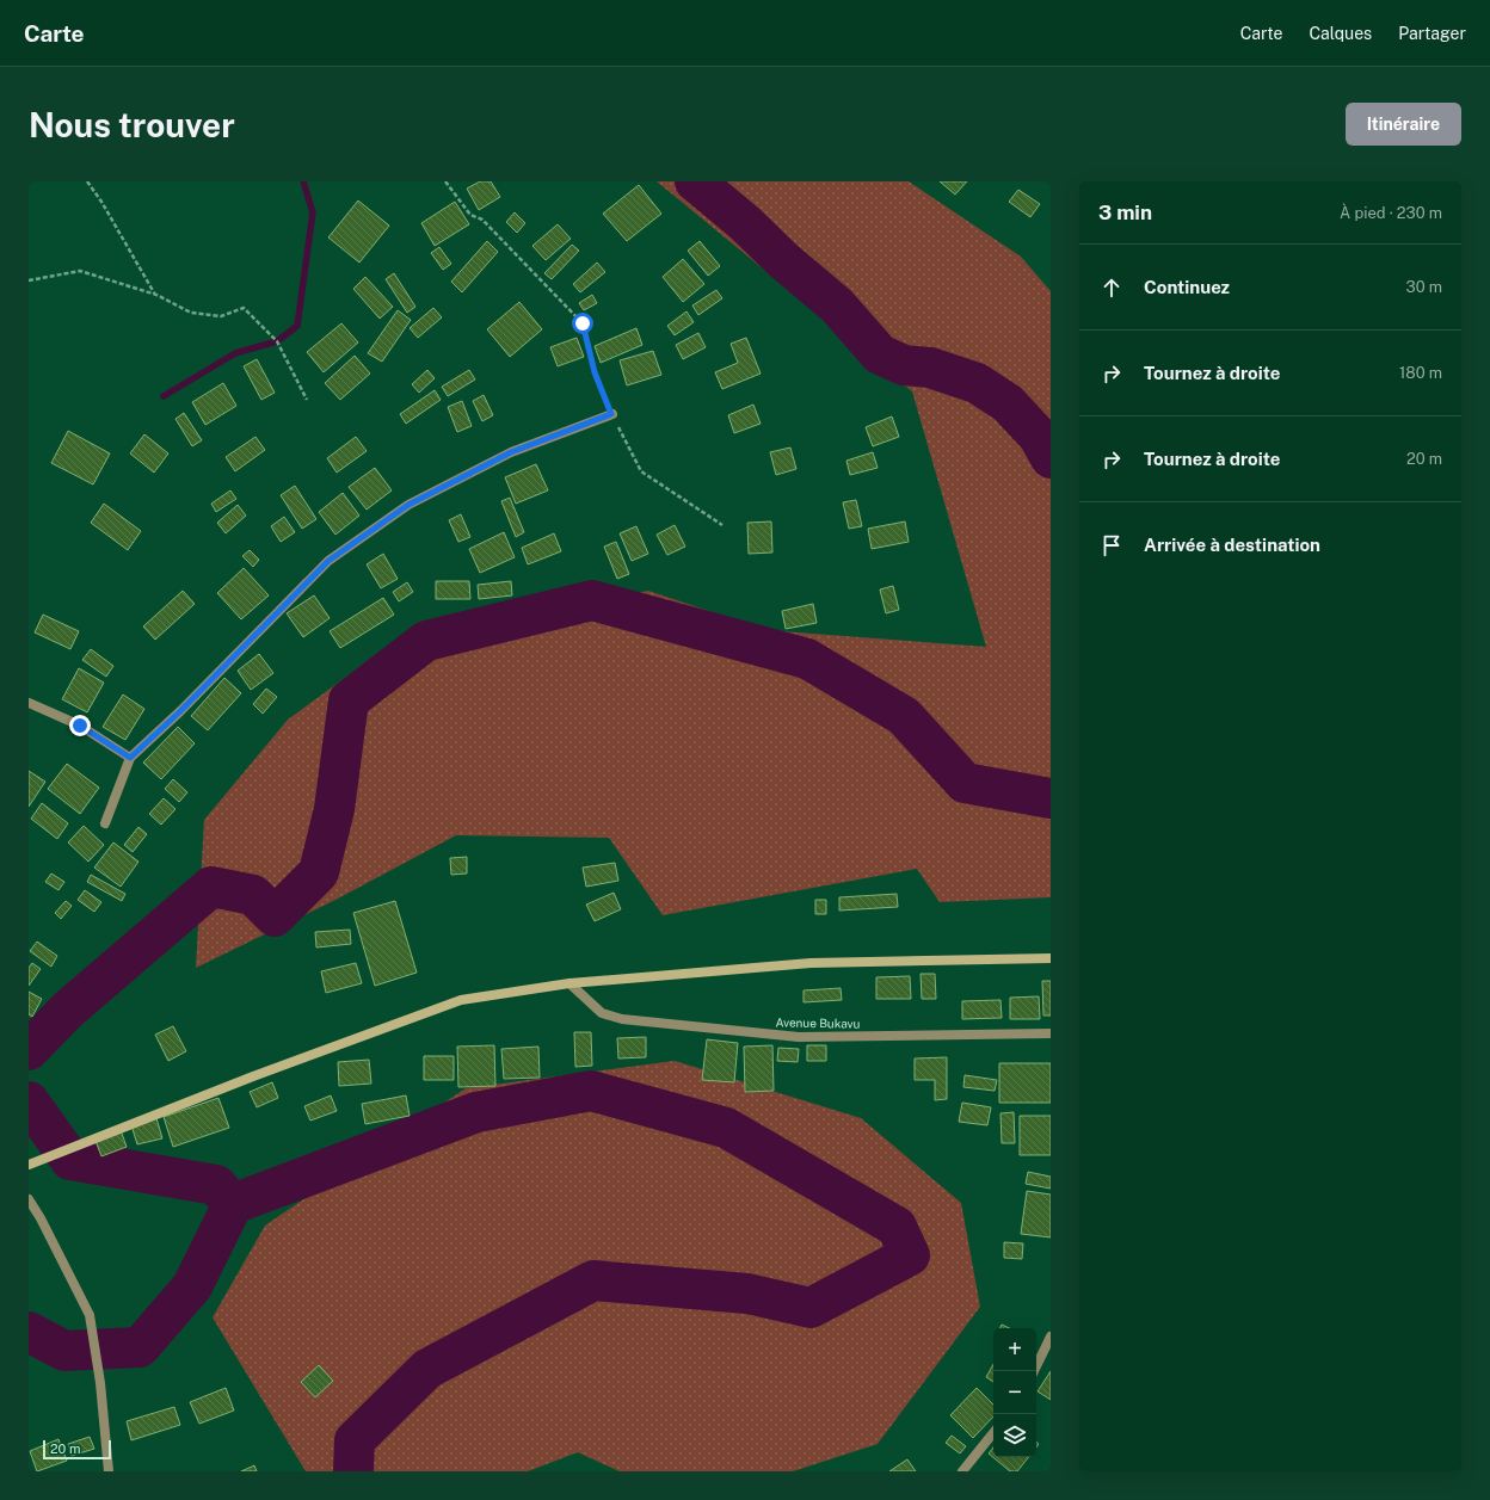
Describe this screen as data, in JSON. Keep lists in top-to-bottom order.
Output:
{
  "streets": {
    "street": ["Avenue Bukavu"]
  },
  "scale_bar": "20 m",
  "page": {
    "header": "Carte",
    "nav": ["Carte", "Calques", "Partager"],
    "buttons": "Itinéraire",
    "title": "Nous trouver",
    "heading": ["3 min", "À pied · 230 m"],
    "list": [
      ["Continuez", "30 m"],
      ["Tournez à droite", "180 m"],
      ["Tournez à droite", "20 m"],
      "Arrivée à destination"
    ],
    "map_buttons": ["+", "−"],
    "scale": "20 m"
  }
}
